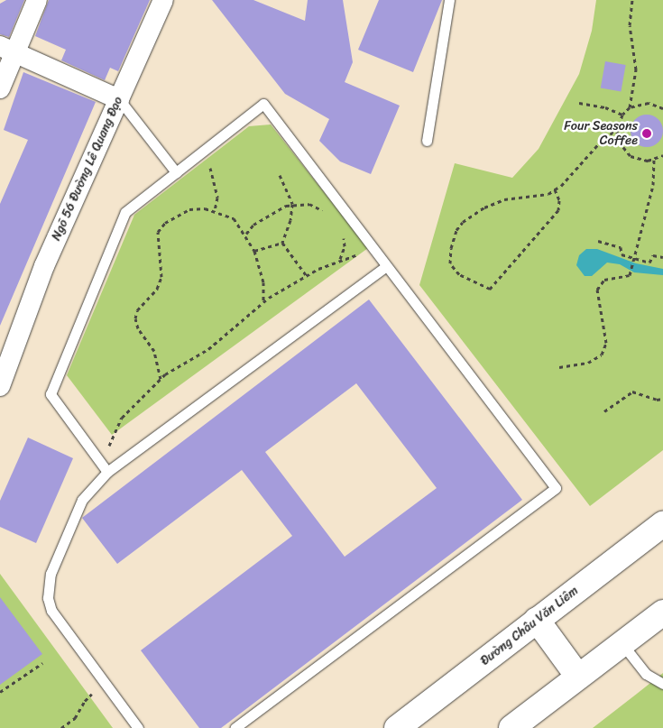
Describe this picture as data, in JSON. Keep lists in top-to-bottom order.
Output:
{
  "streets": {
    "main road": ["Đường Châu Văn Liêm"],
    "street": ["Ngõ 56 Đường Lê Quang Đạo"]
  },
  "places": ["Four Seasons Coffee"]
}
